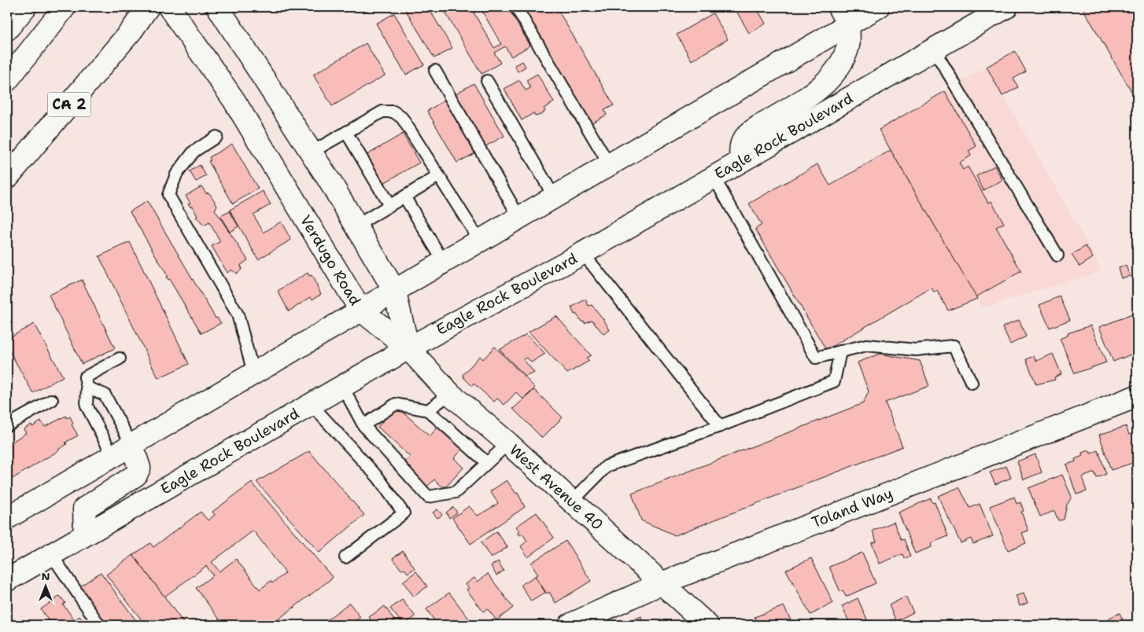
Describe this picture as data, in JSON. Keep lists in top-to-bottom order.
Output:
{
  "streets": {
    "main road": [
      "CA 2",
      "Eagle Rock Boulevard",
      "Verdugo Road",
      "West Avenue 40",
      "Toland Way"
    ]
  },
  "crossings": [
    ["Eagle Rock Boulevard", "Verdugo Road"],
    ["Eagle Rock Boulevard", "West Avenue 40"],
    ["Verdugo Road", "West Avenue 40"],
    ["West Avenue 40", "Toland Way"]
  ],
  "north": "top"
}
